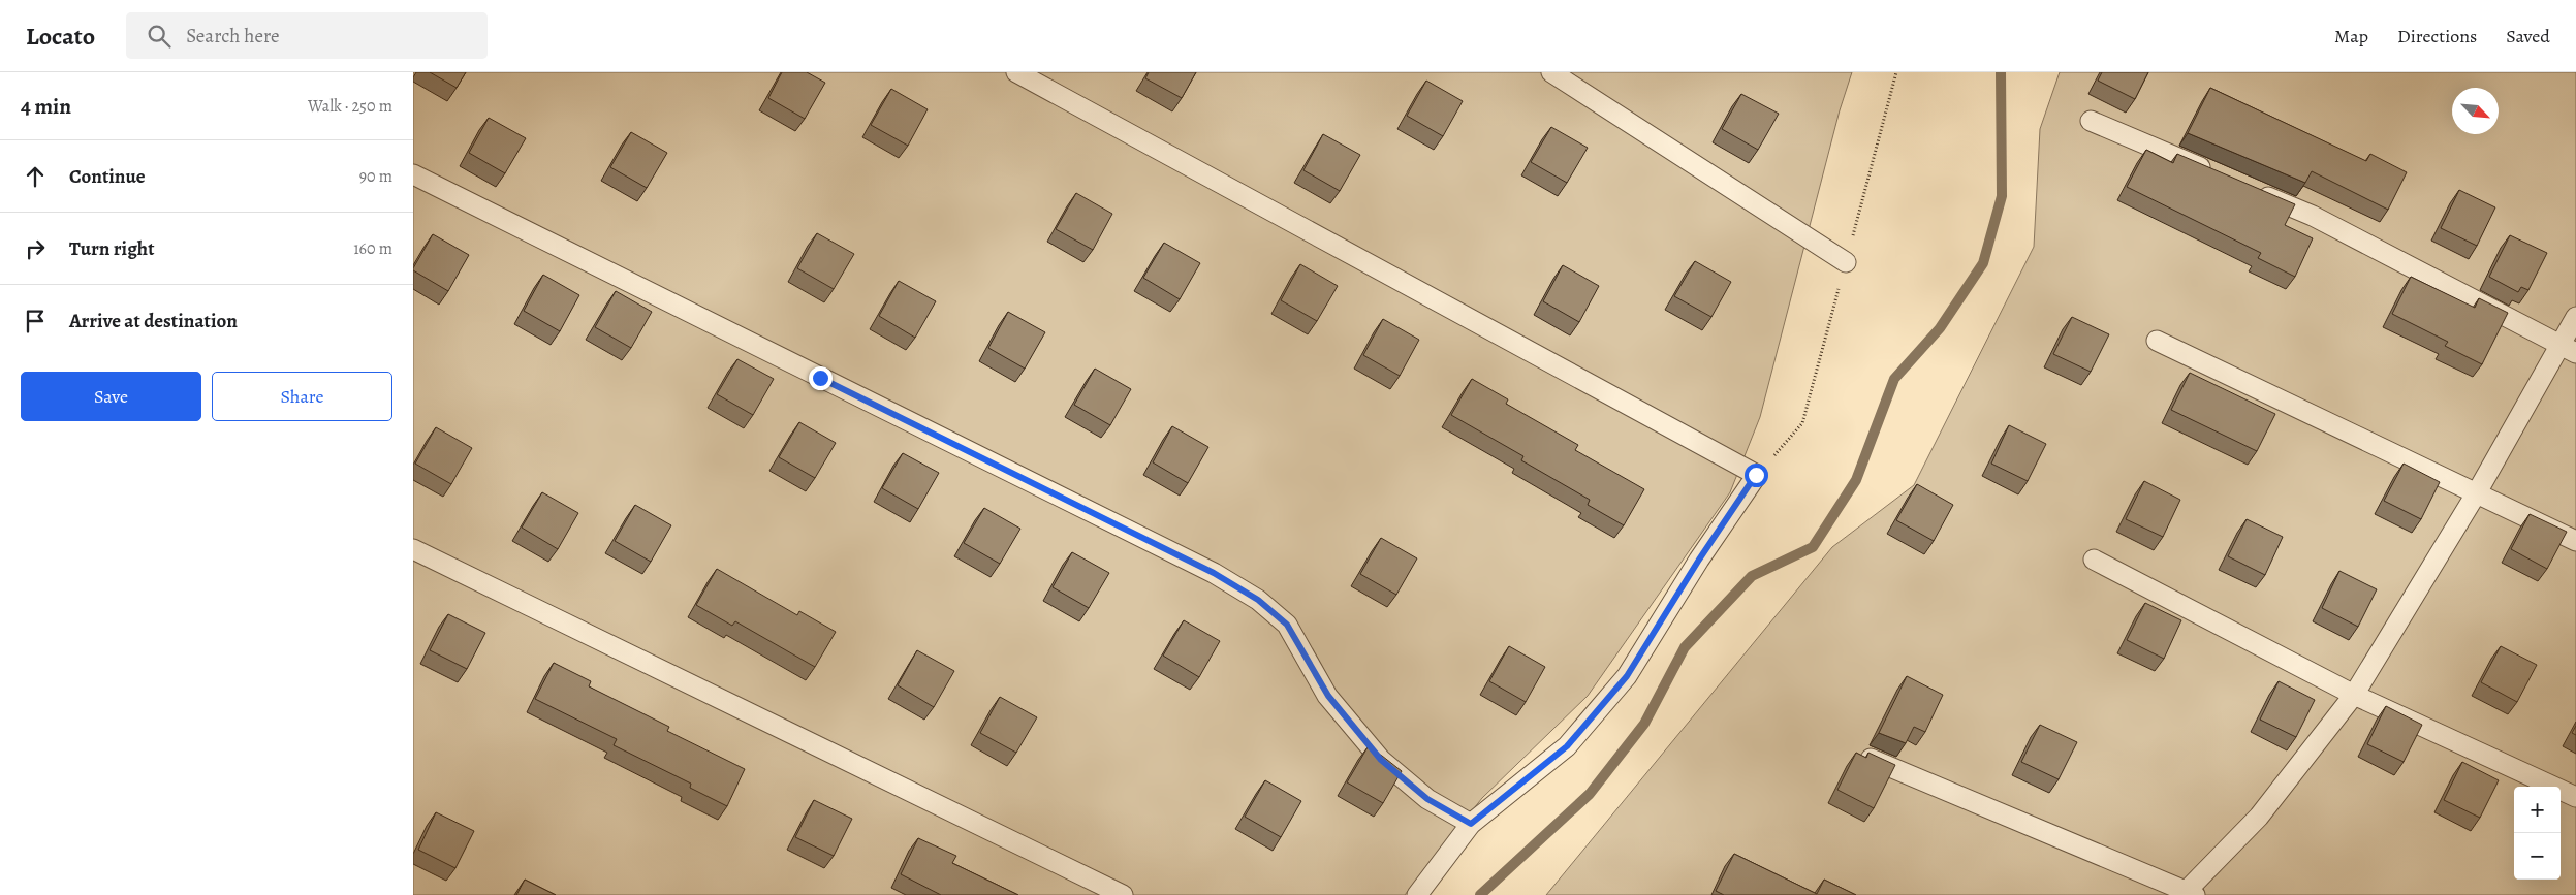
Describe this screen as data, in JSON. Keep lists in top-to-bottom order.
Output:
{
  "north": "bottom right",
  "page": {
    "header": "Locato",
    "search": "Search here",
    "nav": ["Map", "Directions", "Saved"],
    "heading": ["4 min", "Walk · 250 m"],
    "list": [
      ["Continue", "90 m"],
      ["Turn right", "160 m"],
      "Arrive at destination"
    ],
    "buttons": ["Save", "Share"],
    "map_buttons": ["+", "−"]
  }
}
